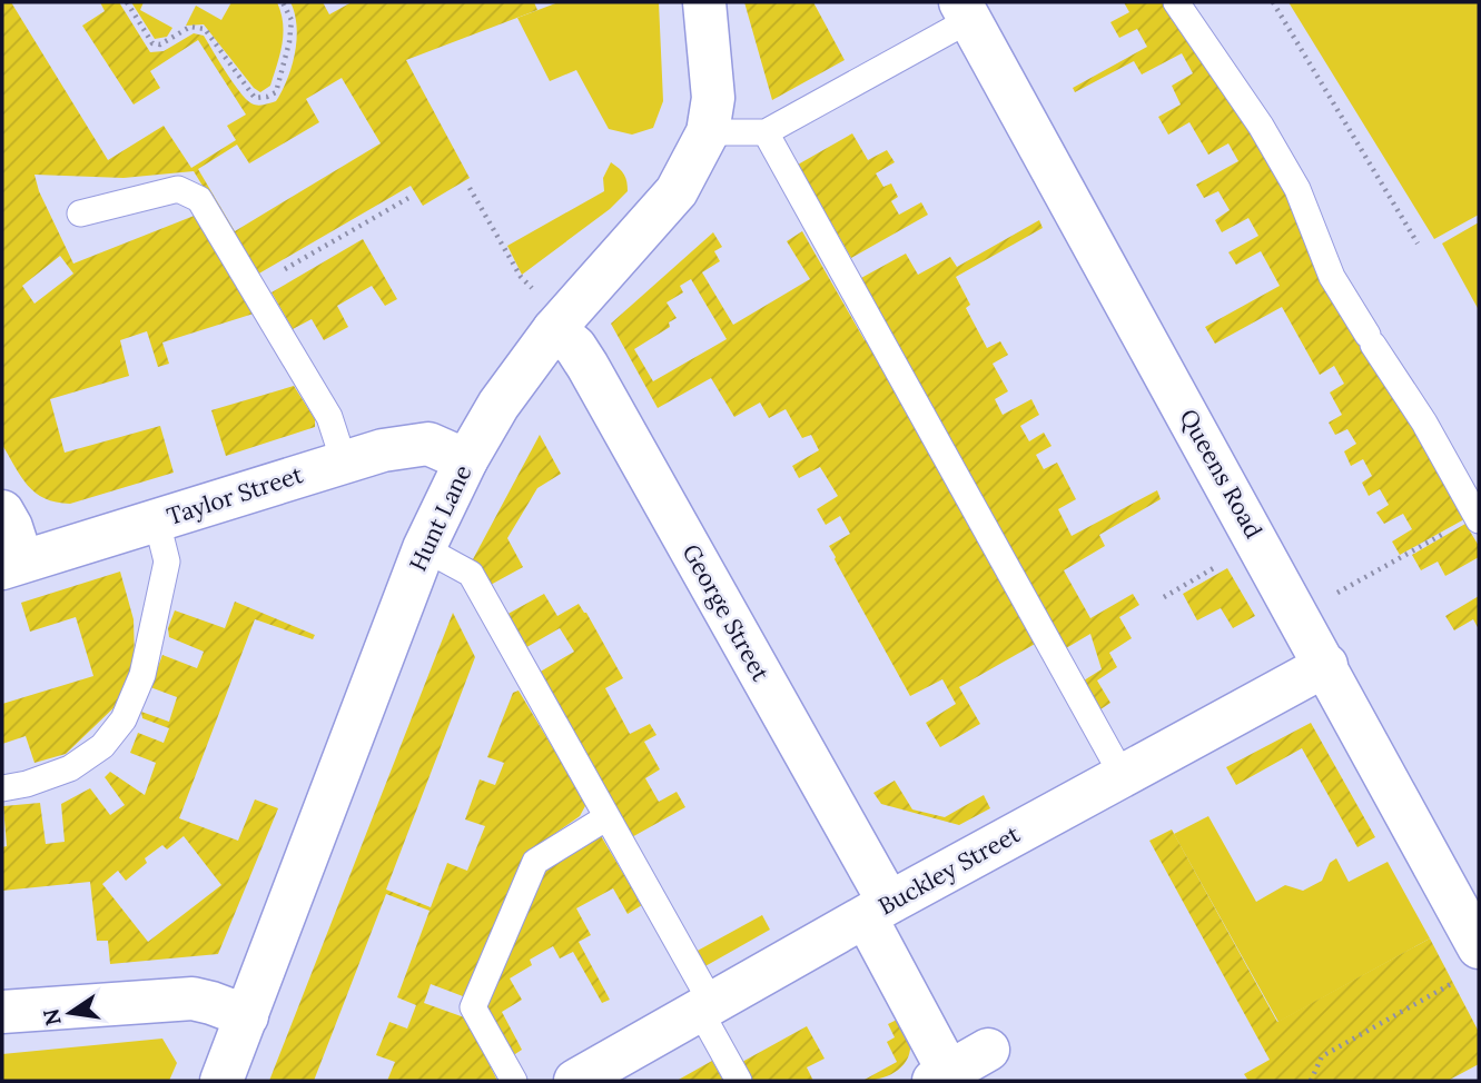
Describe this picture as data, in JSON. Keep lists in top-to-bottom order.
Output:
{
  "streets": {
    "street": [
      "Queens Road",
      "Taylor Street",
      "Hunt Lane",
      "George Street",
      "Buckley Street"
    ]
  },
  "crossings": [
    ["Queens Road", "Buckley Street"],
    ["Taylor Street", "Hunt Lane"],
    ["Hunt Lane", "George Street"],
    ["George Street", "Buckley Street"]
  ],
  "north": "left"
}
